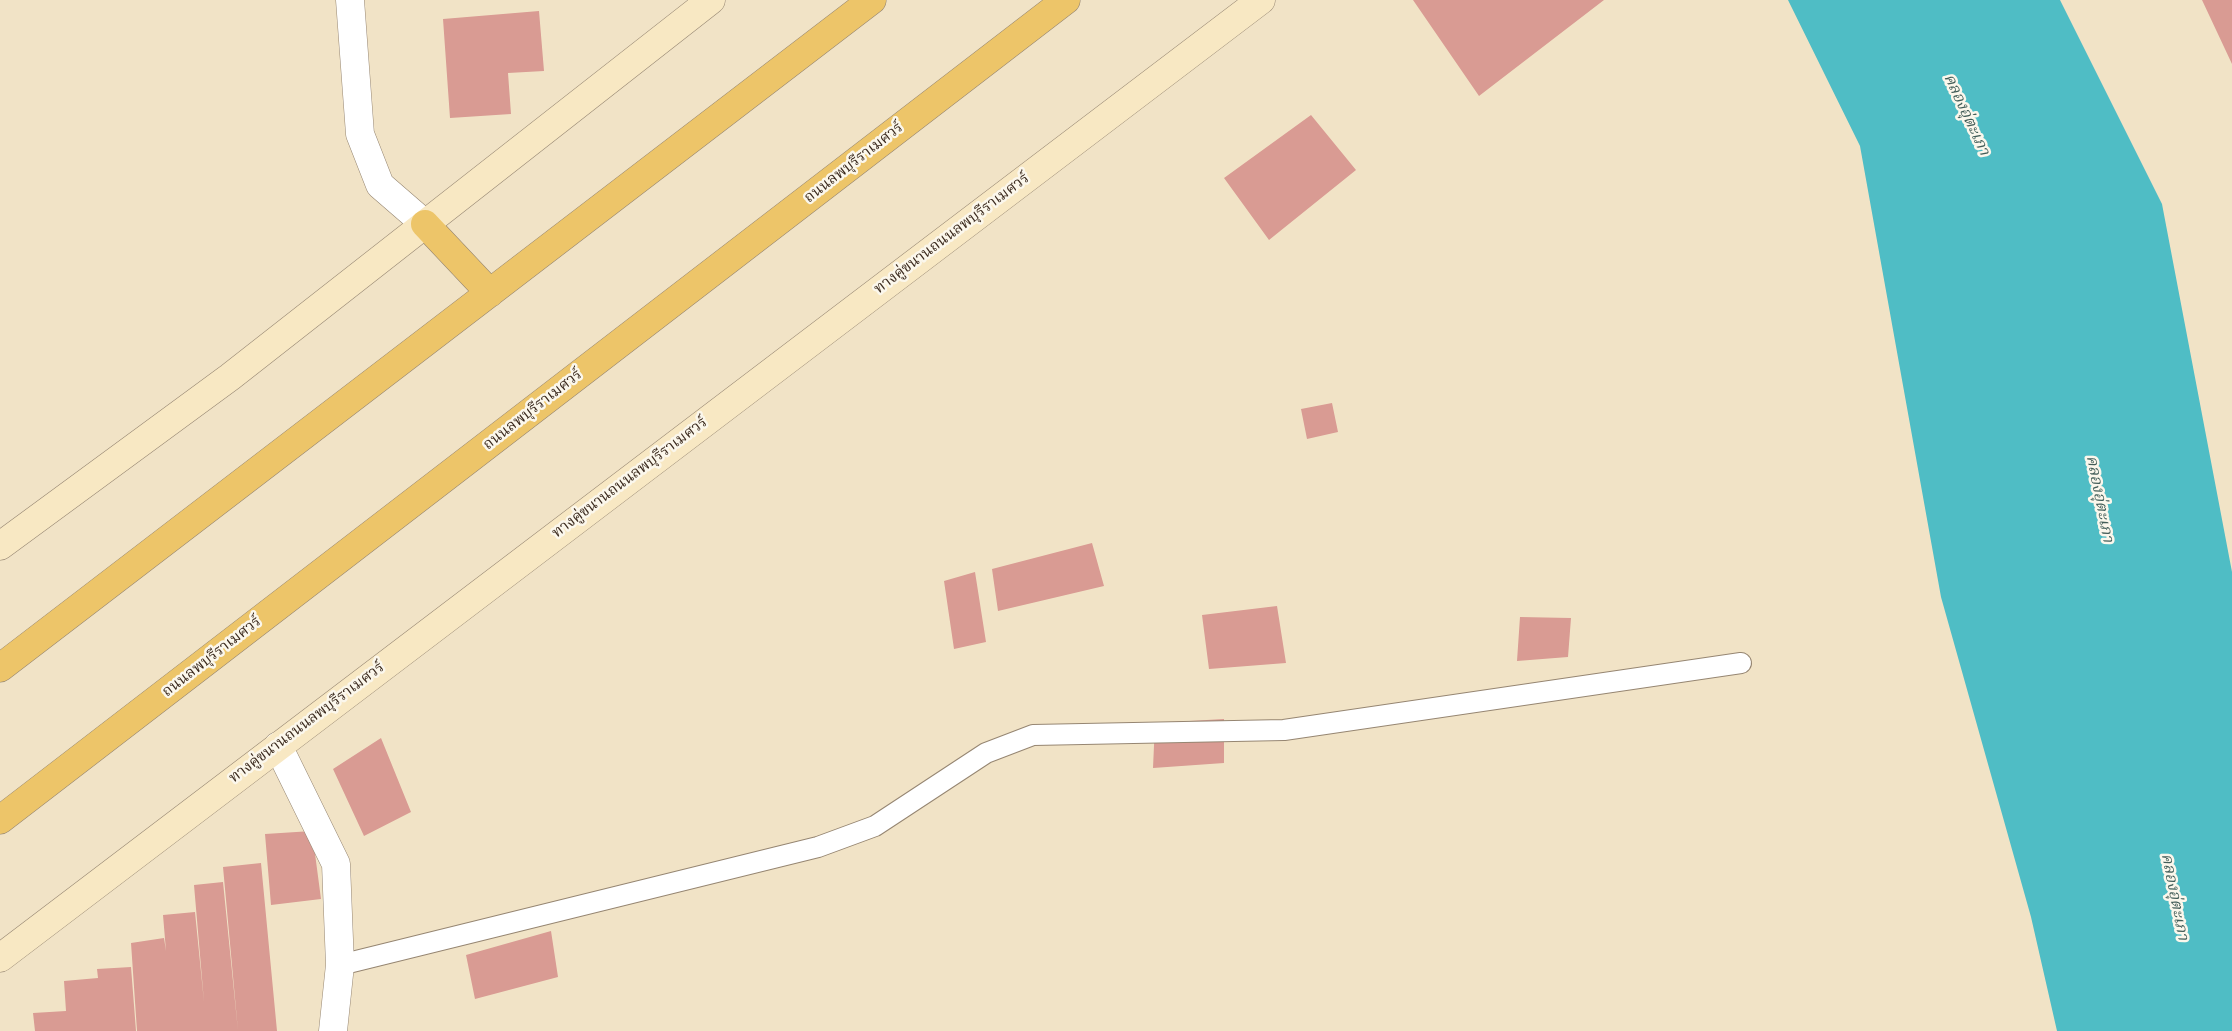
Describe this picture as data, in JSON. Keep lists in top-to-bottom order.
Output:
{
  "streets": {
    "main road": ["ถนนลพบุรีราเมศวร์", "ทางคู่ขนานถนนลพบุรีราเมศวร์"]
  },
  "water": ["คลองอุ่ตะเภา"]
}
